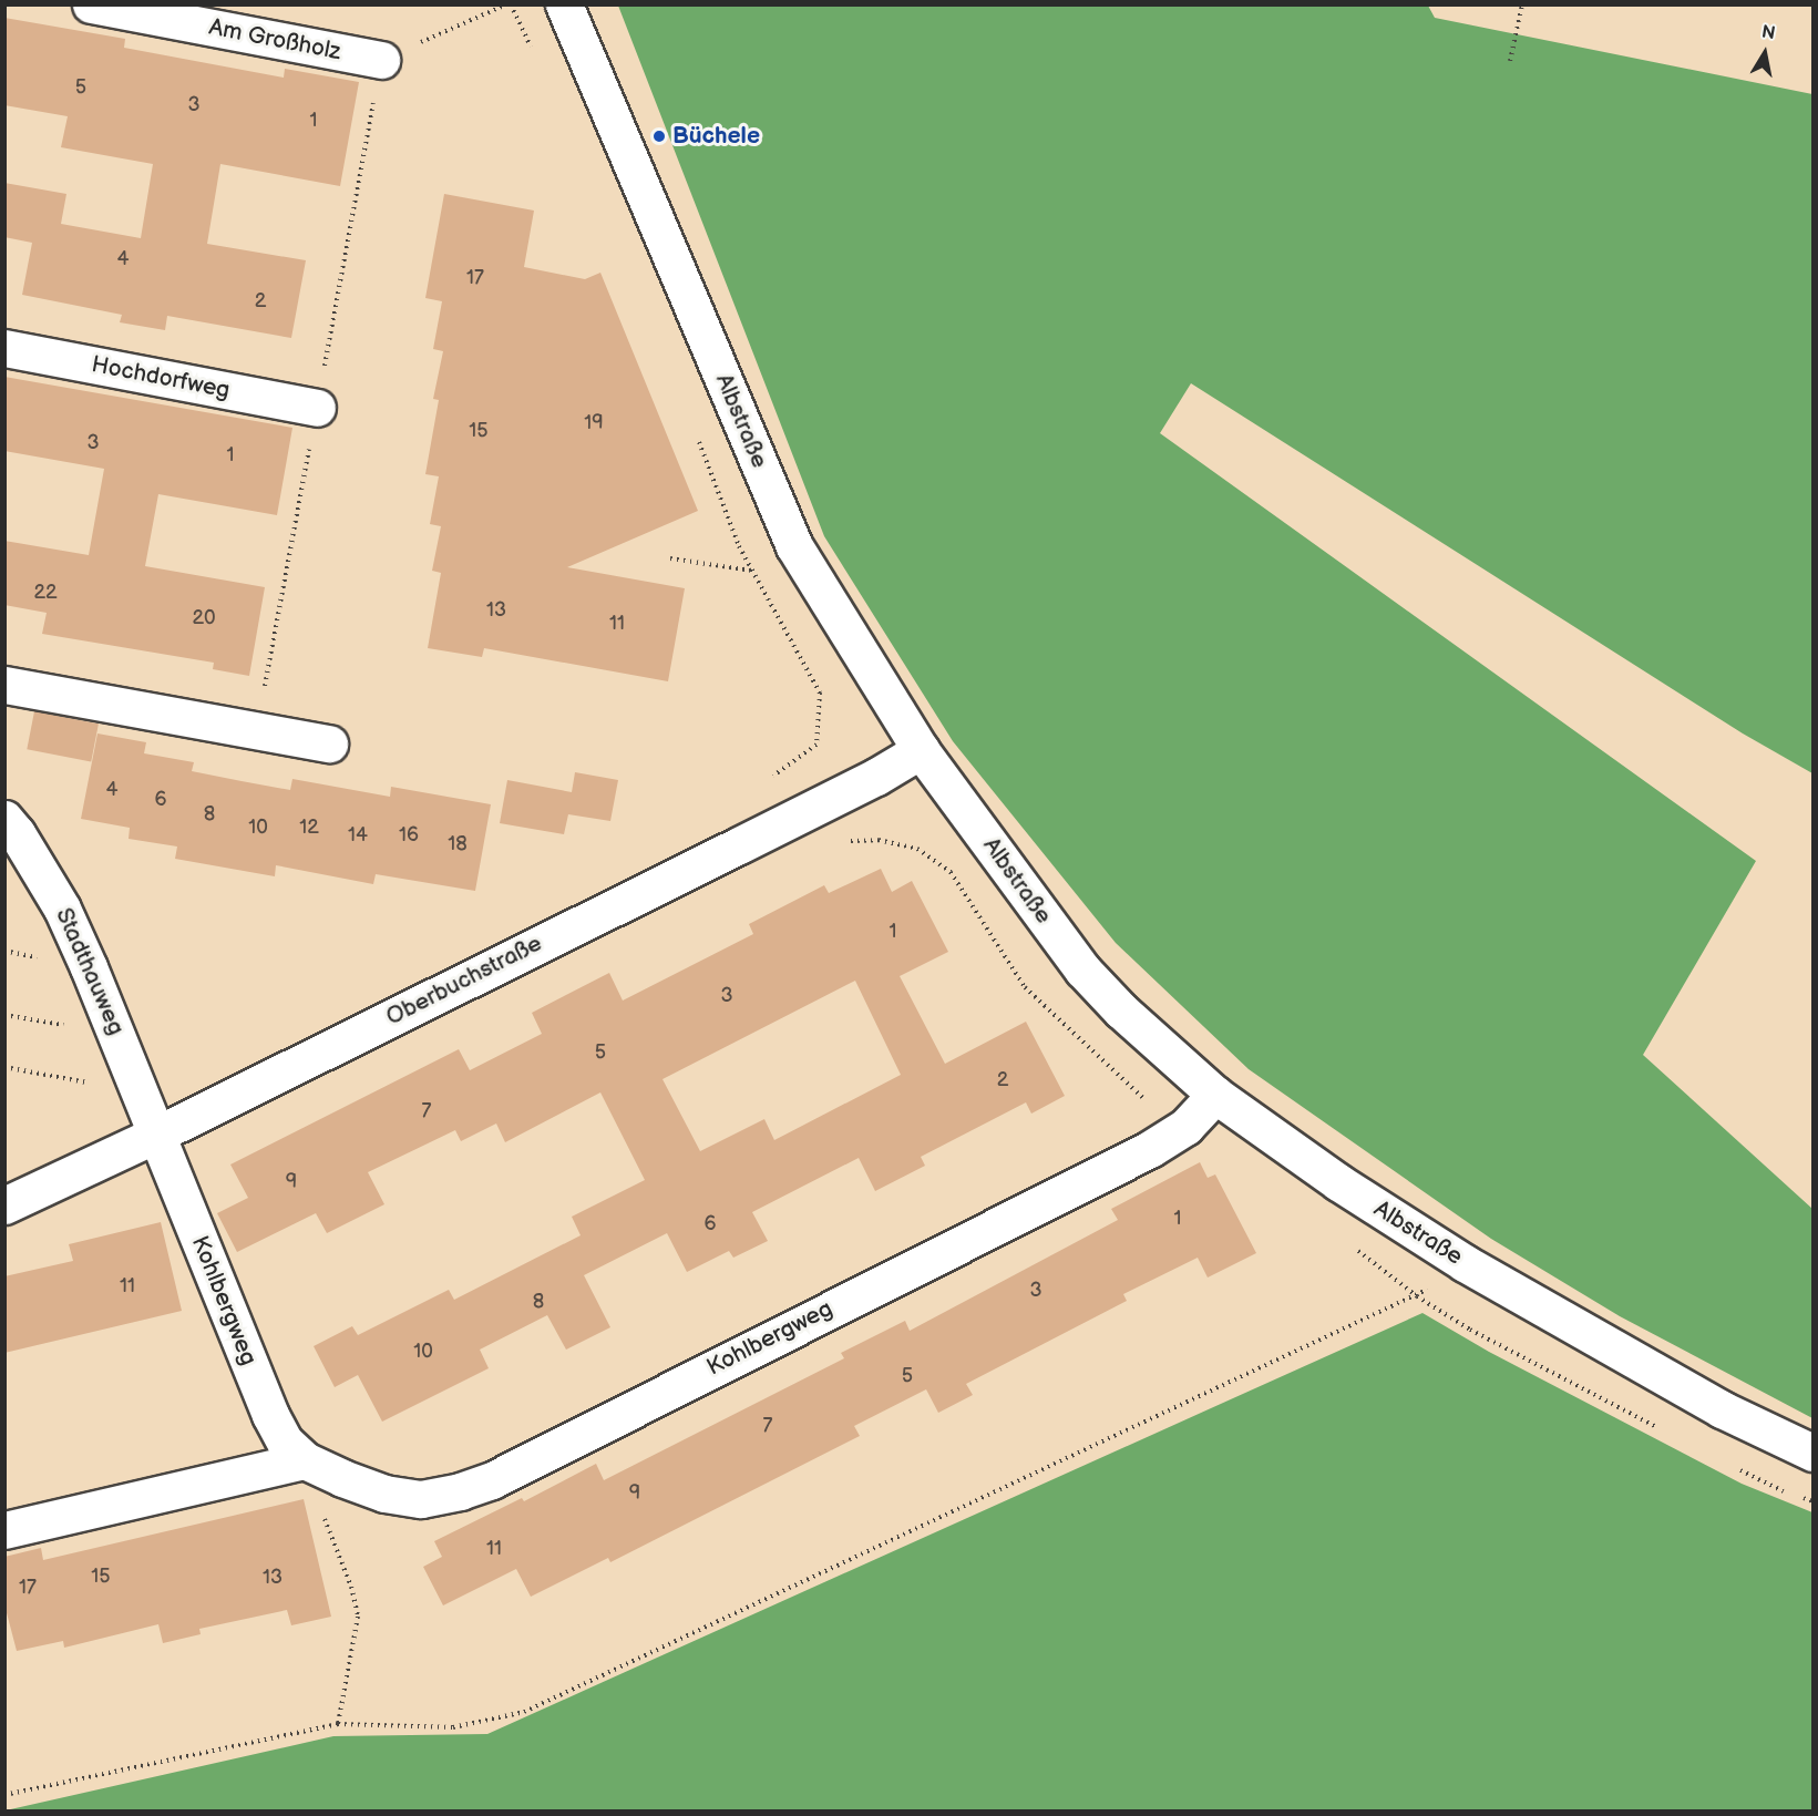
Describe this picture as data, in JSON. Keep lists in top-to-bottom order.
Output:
{
  "streets": {
    "street": [
      "Am Großholz",
      "Hochdorfweg",
      "Albstraße",
      "Stadthauweg",
      "Oberbuchstraße",
      "Kohlbergweg"
    ]
  },
  "crossings": [
    ["Albstraße", "Oberbuchstraße"],
    ["Albstraße", "Kohlbergweg"],
    ["Stadthauweg", "Oberbuchstraße"],
    ["Stadthauweg", "Kohlbergweg"],
    ["Oberbuchstraße", "Kohlbergweg"]
  ],
  "places": ["Büchele"],
  "house_numbers": [
    "5",
    "3",
    "1",
    "4",
    "17",
    "2",
    "19",
    "15",
    "3",
    "1",
    "22",
    "13",
    "20",
    "11",
    "4",
    "6",
    "8",
    "10",
    "12",
    "14",
    "16",
    "18",
    "1",
    "3",
    "5",
    "2",
    "7",
    "9",
    "1",
    "6",
    "11",
    "3",
    "8",
    "10",
    "5",
    "7",
    "9",
    "11",
    "15",
    "13",
    "17"
  ],
  "north": "top"
}
